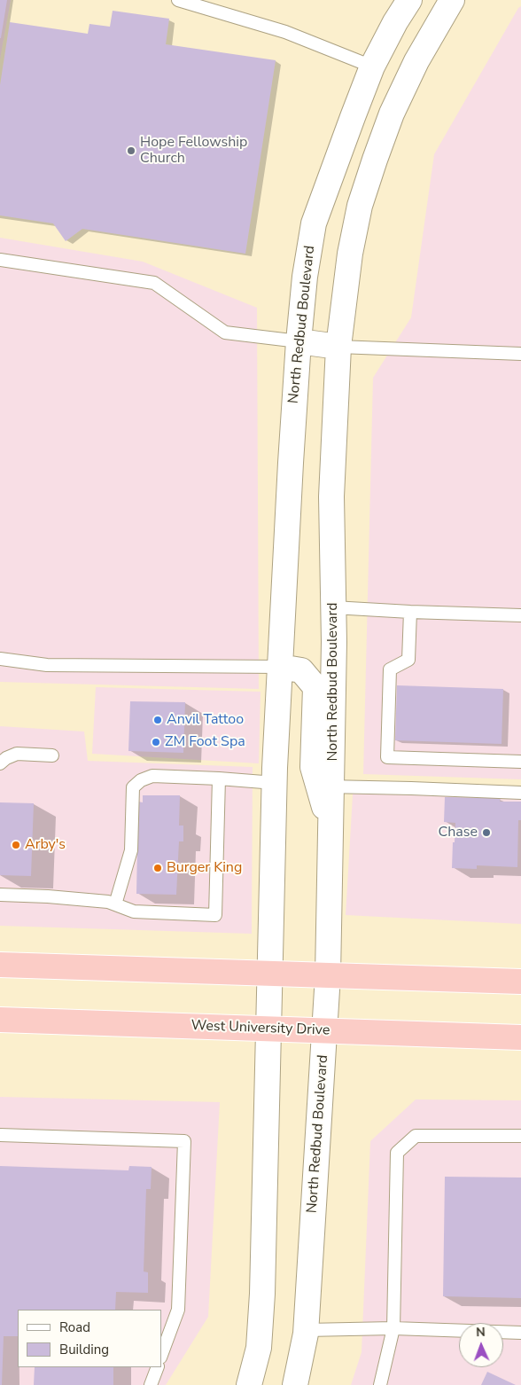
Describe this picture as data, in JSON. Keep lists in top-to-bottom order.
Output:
{
  "streets": {
    "highway": ["West University Drive"],
    "street": ["North Redbud Boulevard"]
  },
  "crossings": [
    ["North Redbud Boulevard", "West University Drive"]
  ],
  "places": [
    "Hope Fellowship Church",
    "Anvil Tattoo",
    "ZM Foot Spa",
    "Chase",
    "Arby's",
    "Burger King"
  ],
  "legend": ["Road", "Building"],
  "north": "top"
}
